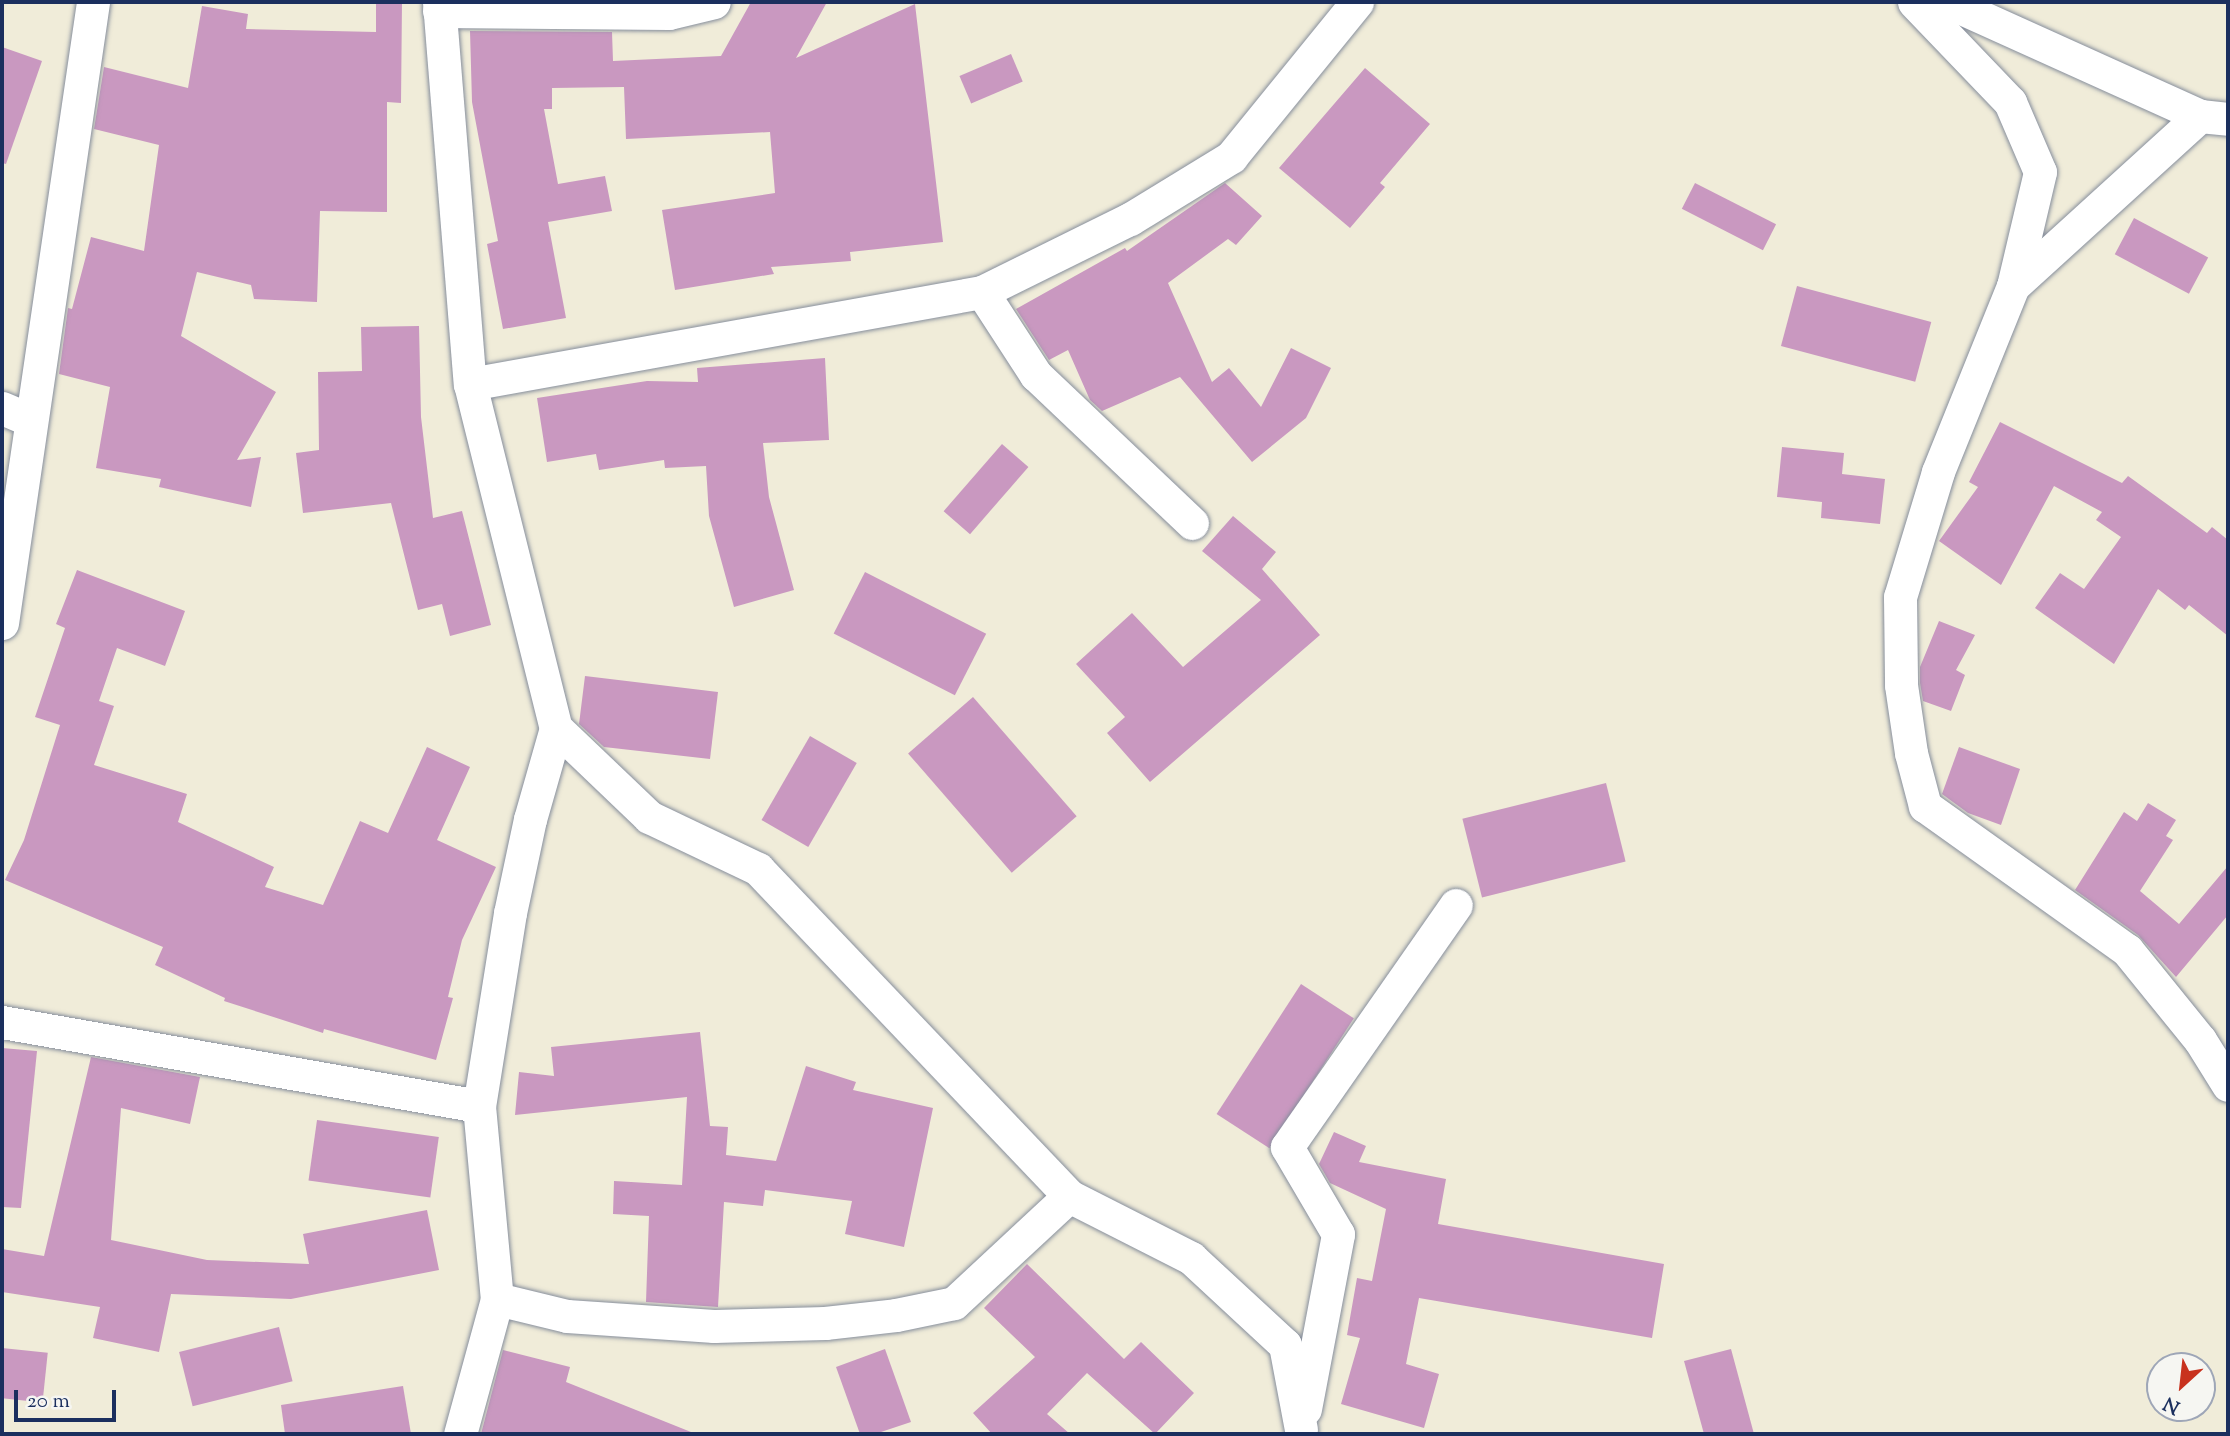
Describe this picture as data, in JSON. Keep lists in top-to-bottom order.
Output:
{
  "scale_bar": "20 m",
  "north": "bottom left"
}
